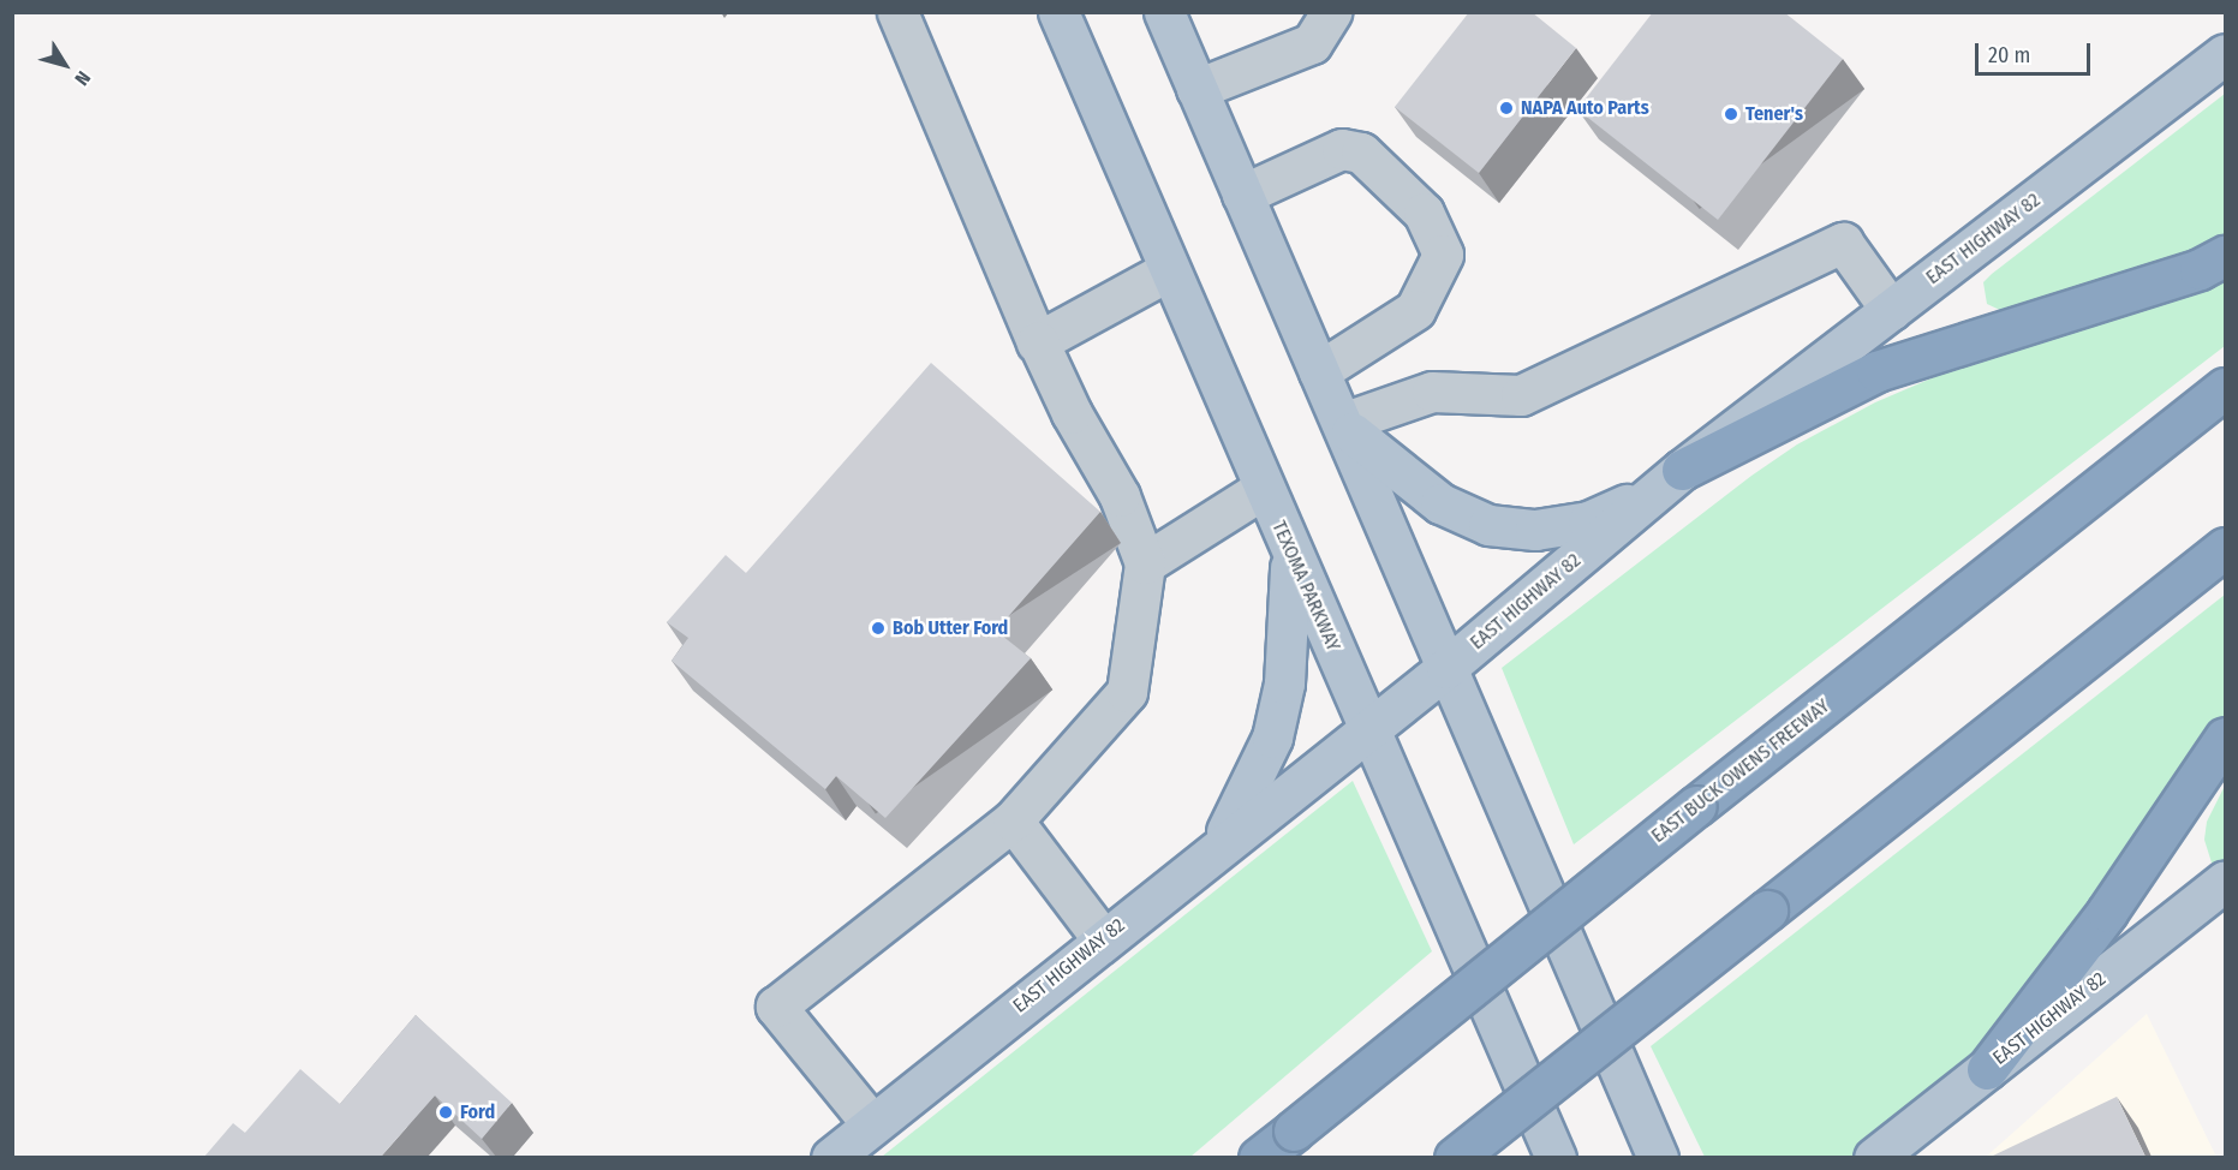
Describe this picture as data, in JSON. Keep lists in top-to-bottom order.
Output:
{
  "streets": {
    "highway": ["EAST BUCK OWENS FREEWAY"],
    "main road": ["EAST HIGHWAY 82", "TEXOMA PARKWAY"]
  },
  "crossings": [
    ["EAST HIGHWAY 82", "TEXOMA PARKWAY"]
  ],
  "places": [
    "NAPA Auto Parts",
    "Tener's",
    "Bob Utter Ford",
    "Ford"
  ],
  "scale_bar": "20 m",
  "north": "bottom right"
}
